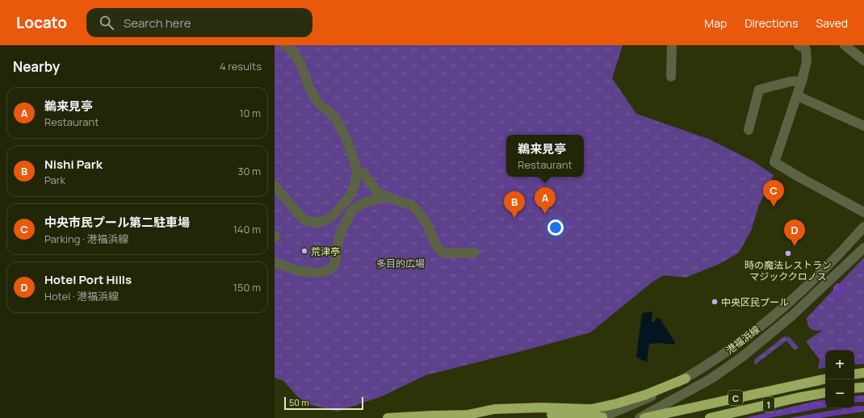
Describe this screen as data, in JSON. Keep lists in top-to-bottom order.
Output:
{
  "streets": {
    "highway": ["C", "1"],
    "street": ["港福浜線"]
  },
  "parks": ["多目的広場"],
  "places": ["荒津亭", "時の魔法レストラン マジッククロノス", "中央区民プール"],
  "scale_bar": "50 m",
  "page": {
    "header": "Locato",
    "search": "Search here",
    "nav": ["Map", "Directions", "Saved"],
    "heading": ["Nearby", "4 results"],
    "list": [
      {
        "mark": "A",
        "name": "鵜来見亭",
        "note": "Restaurant",
        "value": "10 m"
      },
      {
        "mark": "B",
        "name": "Nishi Park",
        "note": "Park",
        "value": "30 m"
      },
      {
        "mark": "C",
        "name": "中央市民プール第二駐車場",
        "note": "Parking · 港福浜線",
        "value": "140 m"
      },
      {
        "mark": "D",
        "name": "Hotel Port Hills",
        "note": "Hotel · 港福浜線",
        "value": "150 m"
      }
    ],
    "popup": ["鵜来見亭", "Restaurant"],
    "pins": [
      "C",
      "A",
      "B",
      "D"
    ],
    "map_buttons": ["+", "−"],
    "scale": "50 m"
  }
}
